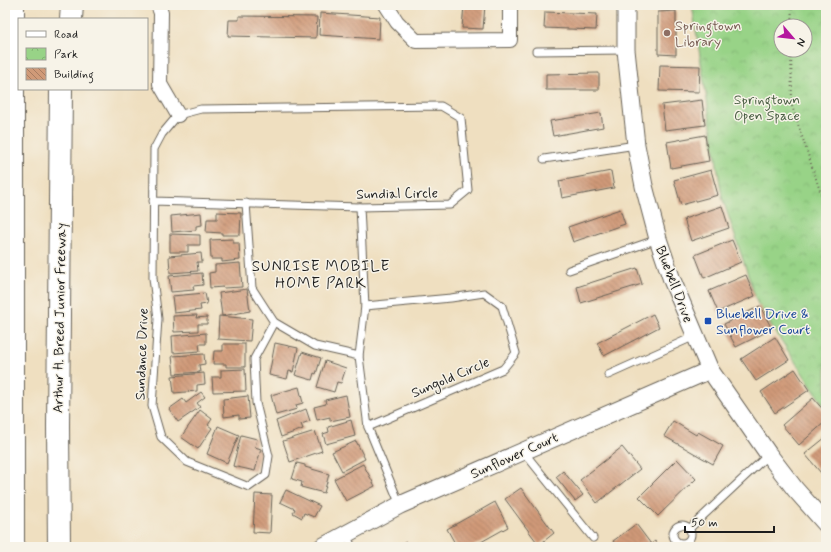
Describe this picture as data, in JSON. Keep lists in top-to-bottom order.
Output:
{
  "streets": {
    "highway": ["Arthur H. Breed Junior Freeway"],
    "street": ["Bluebell Drive", "Sunflower Court"],
    "lane": ["Sundial Circle", "Sundance Drive", "Sungold Circle"]
  },
  "crossings": [
    ["Sundial Circle", "Sundance Drive"],
    ["Bluebell Drive", "Sunflower Court"]
  ],
  "districts": ["SUNRISE MOBILE HOME PARK"],
  "parks": ["Springtown Open Space"],
  "places": {
    "other": ["Springtown Library"],
    "transit": ["Bluebell Drive & Sunflower Court"]
  },
  "legend": ["Road", "Park", "Building"],
  "scale_bar": "50 m",
  "north": "bottom right"
}
